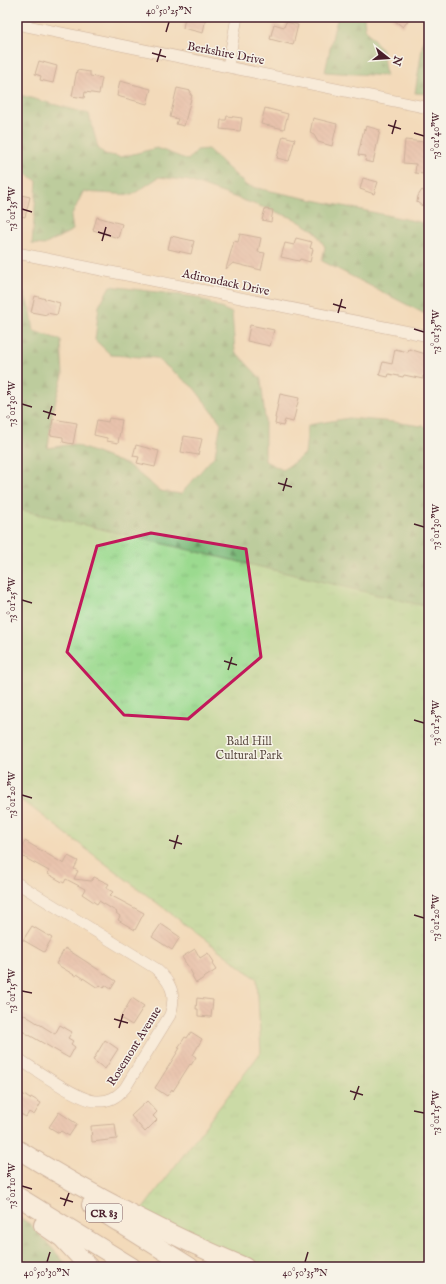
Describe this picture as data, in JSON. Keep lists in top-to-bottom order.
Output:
{
  "streets": {
    "highway": ["CR 83"],
    "street": ["Berkshire Drive", "Adirondack Drive", "Rosemont Avenue"]
  },
  "parks": ["Bald Hill Cultural Park"],
  "north": "right",
  "coordinates": [
    "40°50'25\"N",
    "73°01'40\"W",
    "73°01'35\"W",
    "73°01'30\"W",
    "73°01'25\"W",
    "73°01'20\"W",
    "73°01'15\"W",
    "73°01'10\"W",
    "40°50'30\"N",
    "40°50'35\"N"
  ]
}
